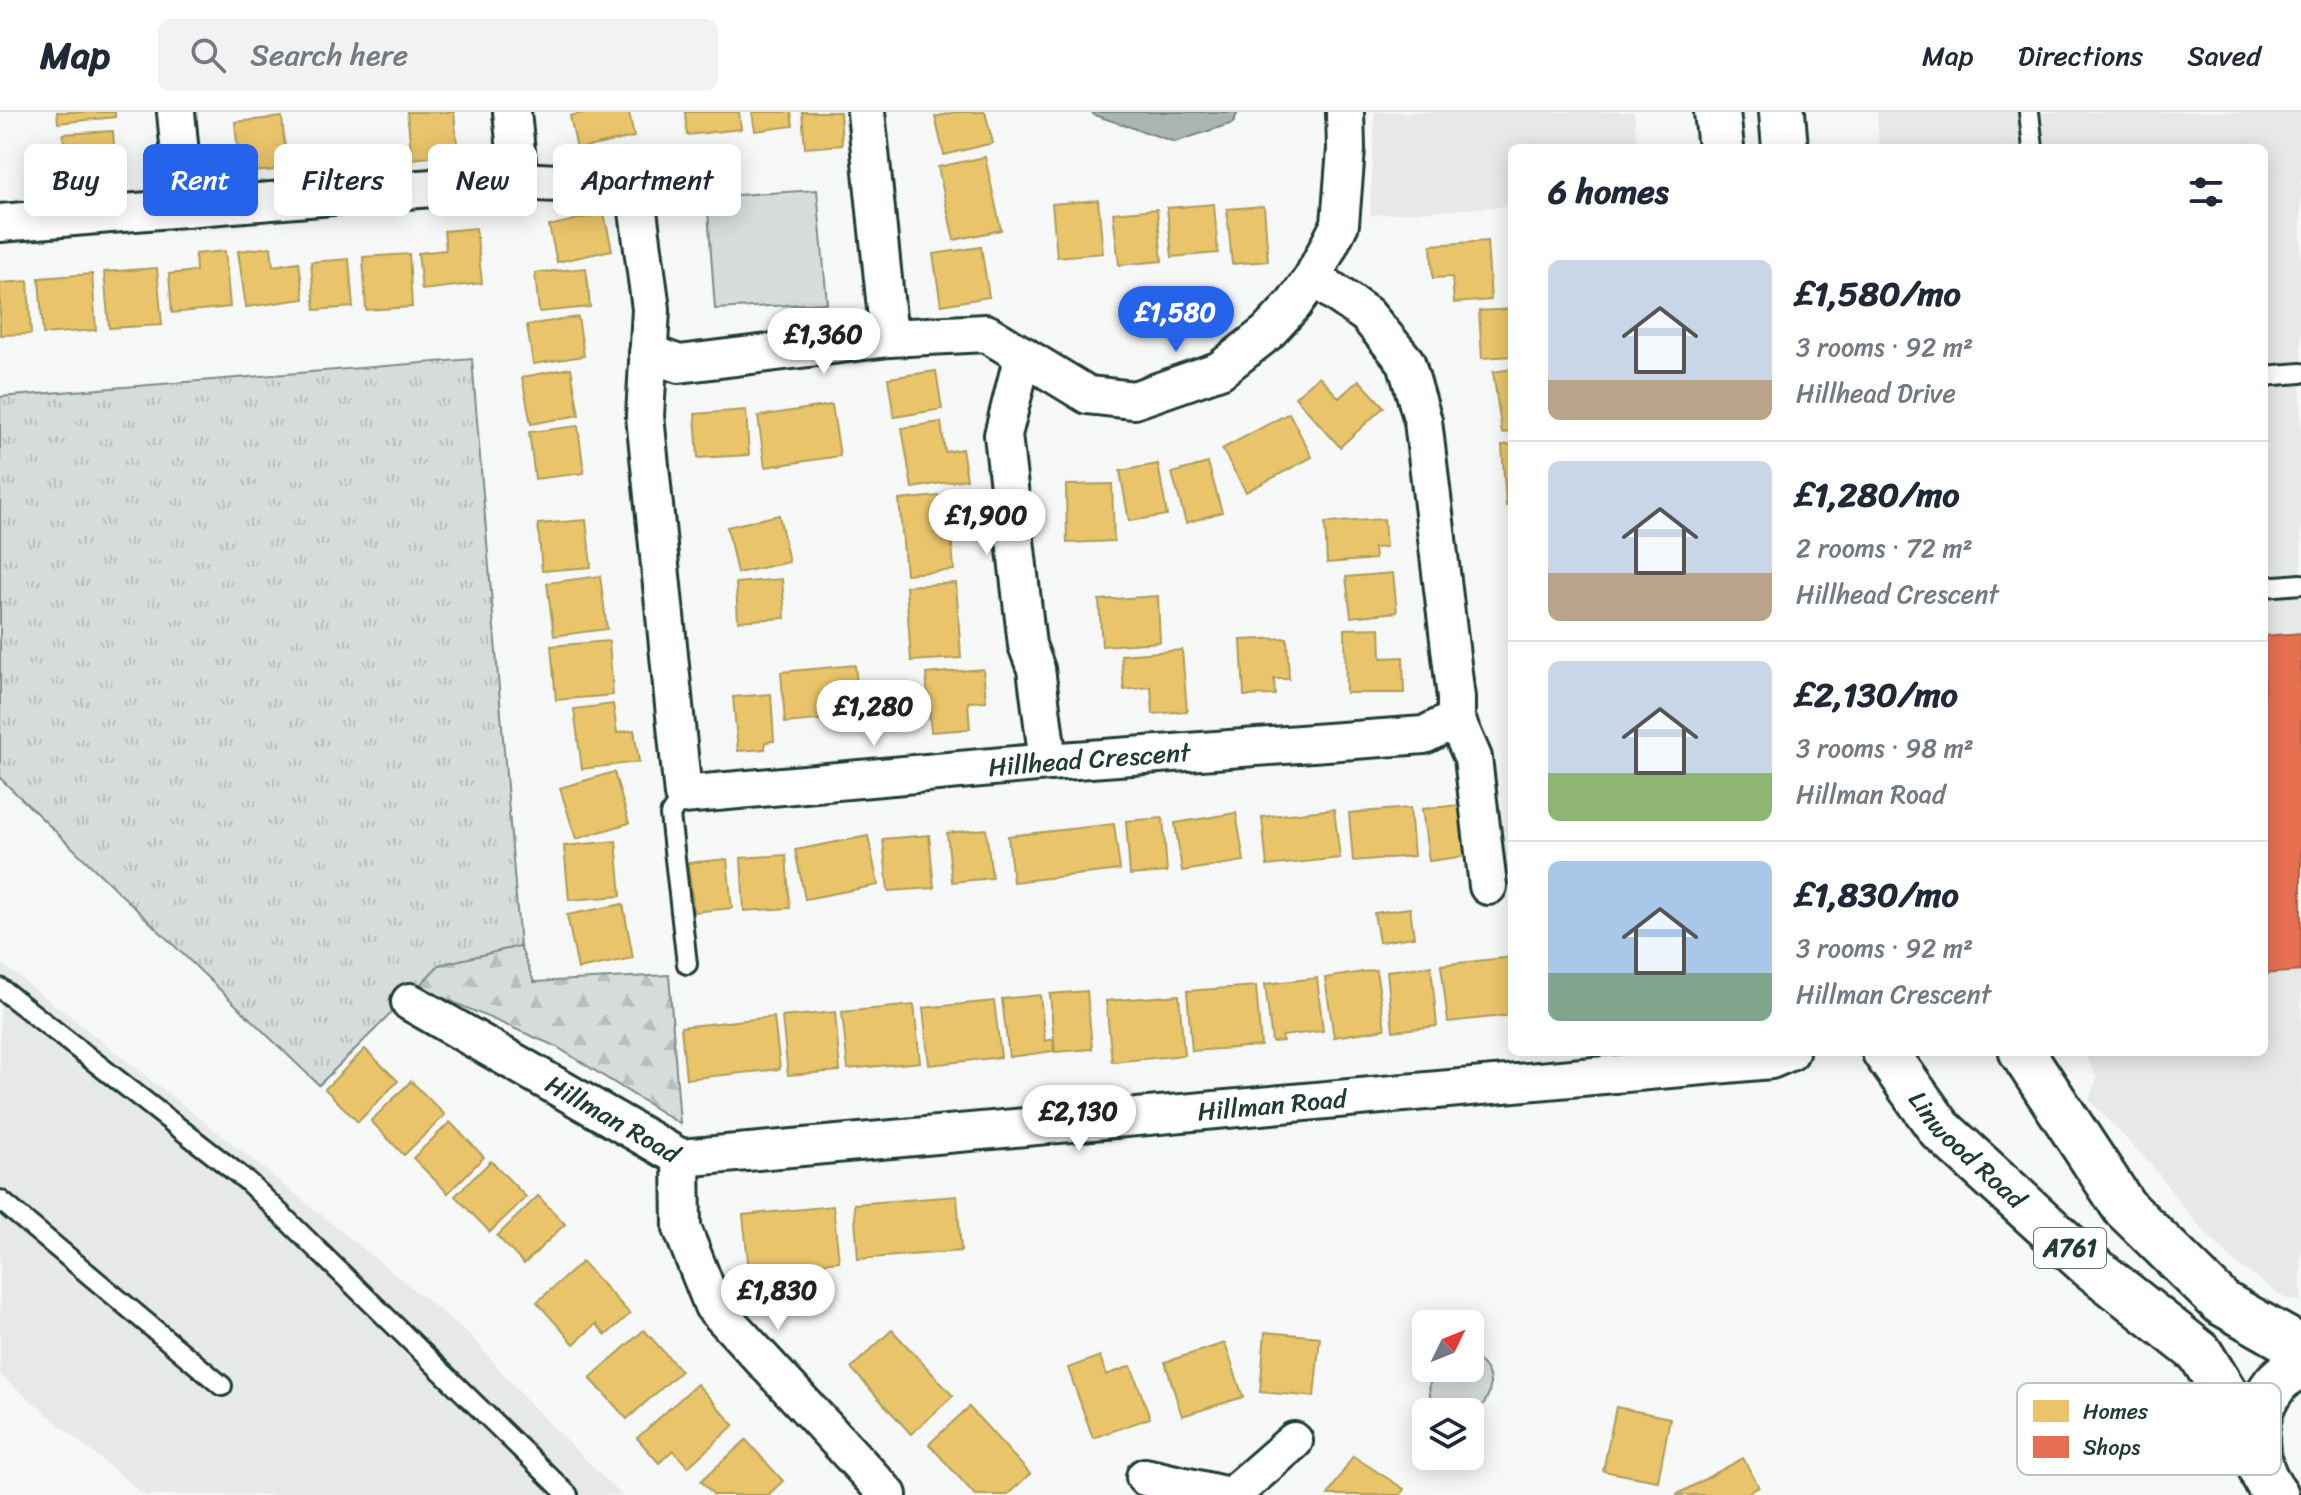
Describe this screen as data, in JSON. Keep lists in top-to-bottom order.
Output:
{
  "streets": {
    "main road": ["Linwood Road", "A761"],
    "street": ["Hillhead Crescent", "Hillman Road"]
  },
  "legend": ["Homes", "Shops"],
  "north": "top right",
  "page": {
    "header": "Map",
    "search": "Search here",
    "nav": ["Map", "Directions", "Saved"],
    "chip": [
      "Buy",
      "Rent",
      "Filters",
      "New",
      "Apartment"
    ],
    "heading": "6 homes",
    "list": [
      {
        "name": "£1,580/mo",
        "note": "3 rooms · 92 m² · Hillhead Drive"
      },
      {
        "name": "£1,280/mo",
        "note": "2 rooms · 72 m² · Hillhead Crescent"
      },
      {
        "name": "£2,130/mo",
        "note": "3 rooms · 98 m² · Hillman Road"
      },
      {
        "name": "£1,830/mo",
        "note": "3 rooms · 92 m² · Hillman Crescent"
      }
    ],
    "price": [
      "£1,580",
      "£1,360",
      "£1,900",
      "£1,280",
      "£2,130",
      "£1,830"
    ]
  }
}
